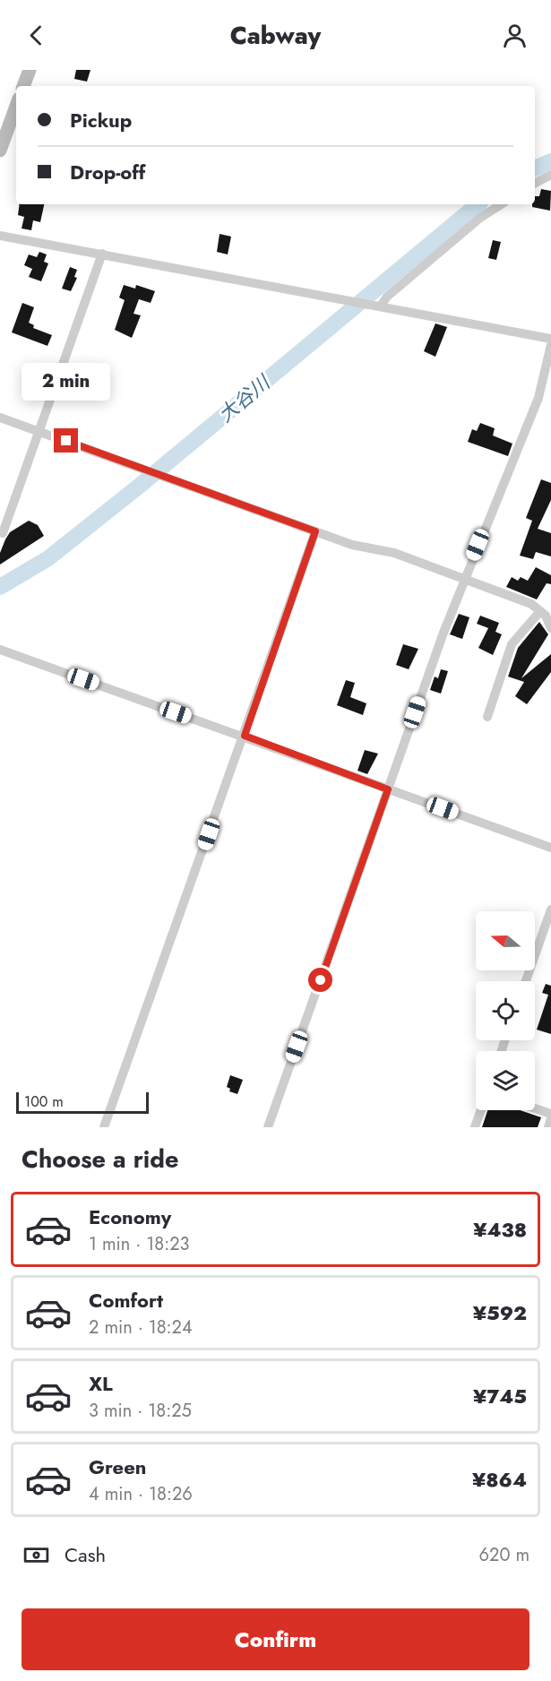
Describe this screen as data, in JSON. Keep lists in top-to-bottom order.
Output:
{
  "water": ["大谷川"],
  "scale_bar": "100 m",
  "north": "left",
  "page": {
    "header": "Cabway",
    "banner": ["Pickup", "Drop-off"],
    "bubble": "2 min",
    "scale": "100 m",
    "heading": "Choose a ride",
    "list": [
      {
        "name": "Economy",
        "note": "1 min · 18:23",
        "value": "¥438"
      },
      {
        "name": "Comfort",
        "note": "2 min · 18:24",
        "value": "¥592"
      },
      {
        "name": "XL",
        "note": "3 min · 18:25",
        "value": "¥745"
      },
      {
        "name": "Green",
        "note": "4 min · 18:26",
        "value": "¥864"
      }
    ],
    "pay": ["Cash", "620 m"],
    "buttons": "Confirm"
  }
}
